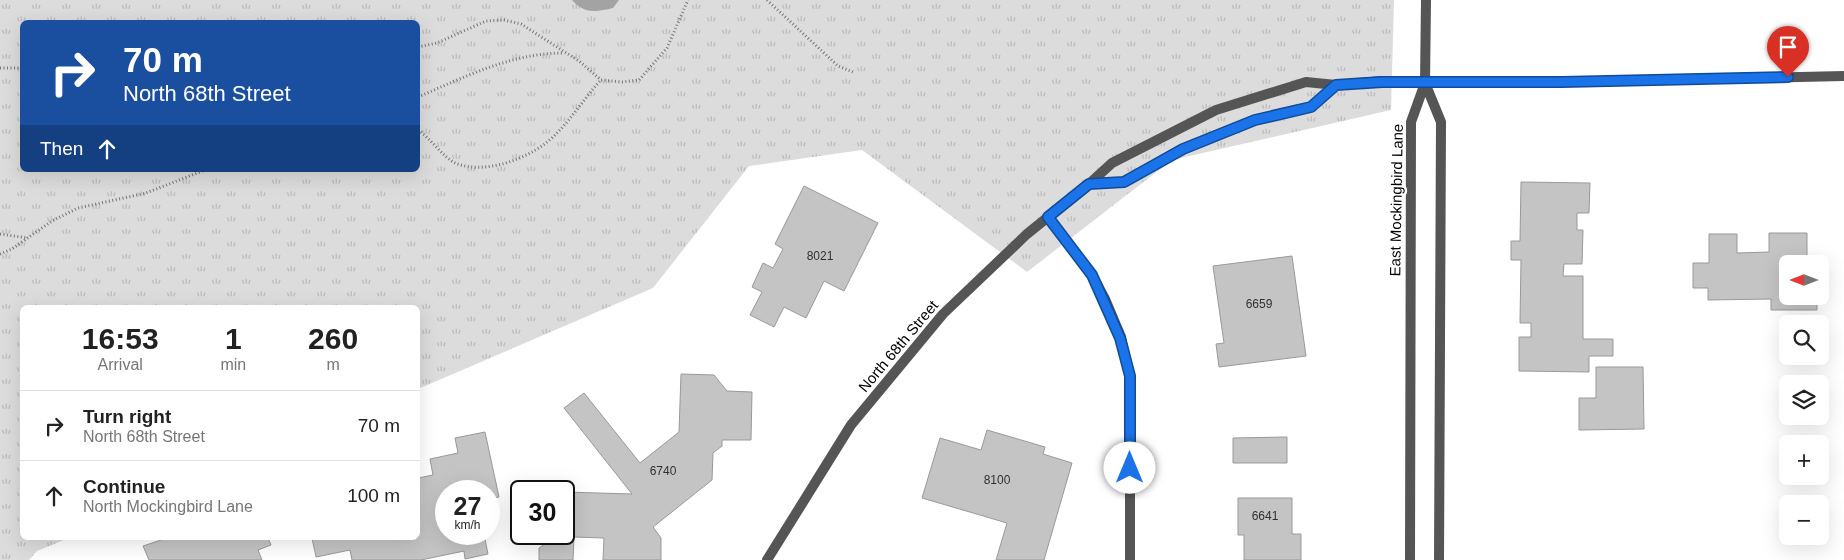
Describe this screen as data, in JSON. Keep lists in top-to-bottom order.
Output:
{
  "streets": {
    "street": ["East Mockingbird Lane", "North 68th Street"]
  },
  "crossings": [
    ["East Mockingbird Lane", "North 68th Street"]
  ],
  "house_numbers": [
    "8021",
    "6659",
    "6740",
    "8100",
    "6641"
  ],
  "north": "left",
  "page": {
    "turn": ["70 m", "North 68th Street"],
    "then": "Then",
    "map_buttons": ["+", "−"],
    "eta": [
      "16:53",
      "Arrival",
      "1",
      "min",
      "260",
      "m"
    ],
    "list": [
      {
        "name": "Turn right",
        "note": "North 68th Street",
        "value": "70 m"
      },
      {
        "name": "Continue",
        "note": "North Mockingbird Lane",
        "value": "100 m"
      }
    ],
    "speed": "27 km/h",
    "limit": "30"
  }
}
